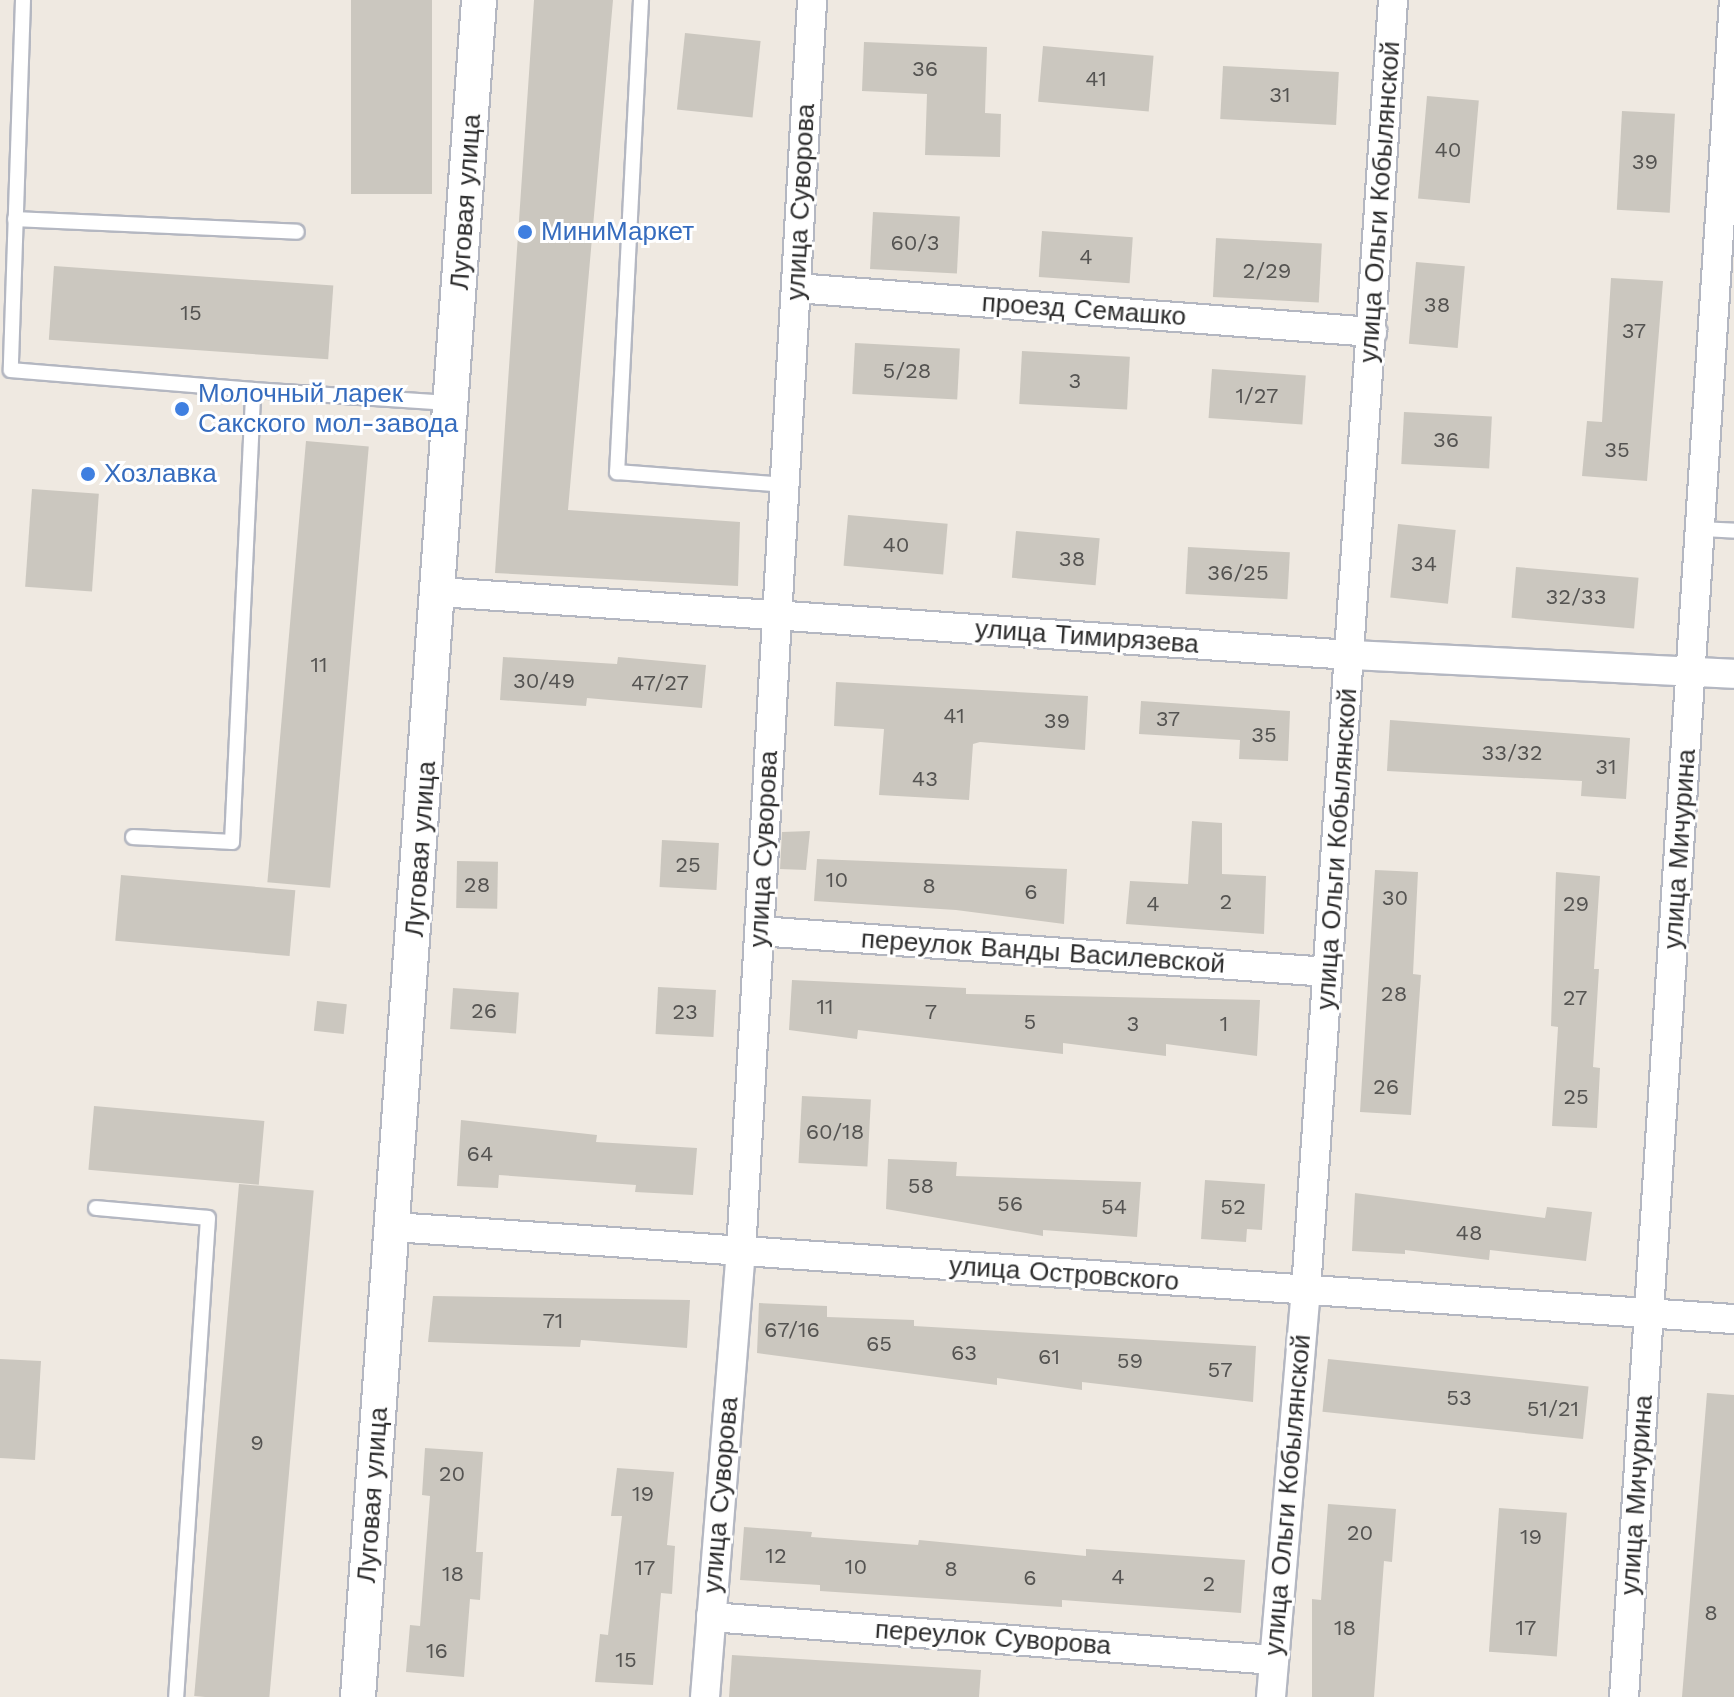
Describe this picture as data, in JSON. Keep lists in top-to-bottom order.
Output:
{
  "streets": {
    "street": [
      "Луговая улица",
      "улица Суворова",
      "улица Ольги Кобылянской",
      "проезд Семашко",
      "улица Тимирязева",
      "улица Мичурина",
      "переулок Ванды Василевской",
      "улица Островского",
      "переулок Суворова"
    ]
  },
  "crossings": [
    ["Луговая улица", "улица Тимирязева"],
    ["Луговая улица", "улица Островского"],
    ["улица Суворова", "проезд Семашко"],
    ["улица Суворова", "улица Тимирязева"],
    ["улица Суворова", "переулок Ванды Василевской"],
    ["улица Суворова", "улица Островского"],
    ["улица Суворова", "переулок Суворова"],
    ["улица Ольги Кобылянской", "проезд Семашко"],
    ["улица Ольги Кобылянской", "улица Тимирязева"],
    ["улица Ольги Кобылянской", "переулок Ванды Василевской"],
    ["улица Ольги Кобылянской", "улица Островского"],
    ["улица Ольги Кобылянской", "переулок Суворова"],
    ["улица Тимирязева", "улица Мичурина"],
    ["улица Мичурина", "улица Островского"]
  ],
  "places": ["МиниМаркет", "Молочный ларек Сакского мол-завода", "Хозлавка"],
  "house_numbers": [
    "36",
    "41",
    "31",
    "40",
    "39",
    "60/3",
    "4",
    "2/29",
    "38",
    "15",
    "37",
    "5/28",
    "3",
    "1/27",
    "36",
    "35",
    "40",
    "38",
    "34",
    "36/25",
    "32/33",
    "11",
    "30/49",
    "47/27",
    "41",
    "37",
    "39",
    "35",
    "33/32",
    "31",
    "43",
    "25",
    "10",
    "28",
    "8",
    "6",
    "30",
    "2",
    "4",
    "29",
    "28",
    "27",
    "11",
    "26",
    "23",
    "7",
    "5",
    "3",
    "1",
    "26",
    "25",
    "60/18",
    "64",
    "58",
    "56",
    "54",
    "52",
    "48",
    "71",
    "67/16",
    "65",
    "63",
    "61",
    "59",
    "57",
    "53",
    "51/21",
    "9",
    "20",
    "19",
    "20",
    "19",
    "12",
    "10",
    "17",
    "8",
    "18",
    "4",
    "6",
    "2",
    "8",
    "18",
    "17",
    "16",
    "15"
  ]
}
